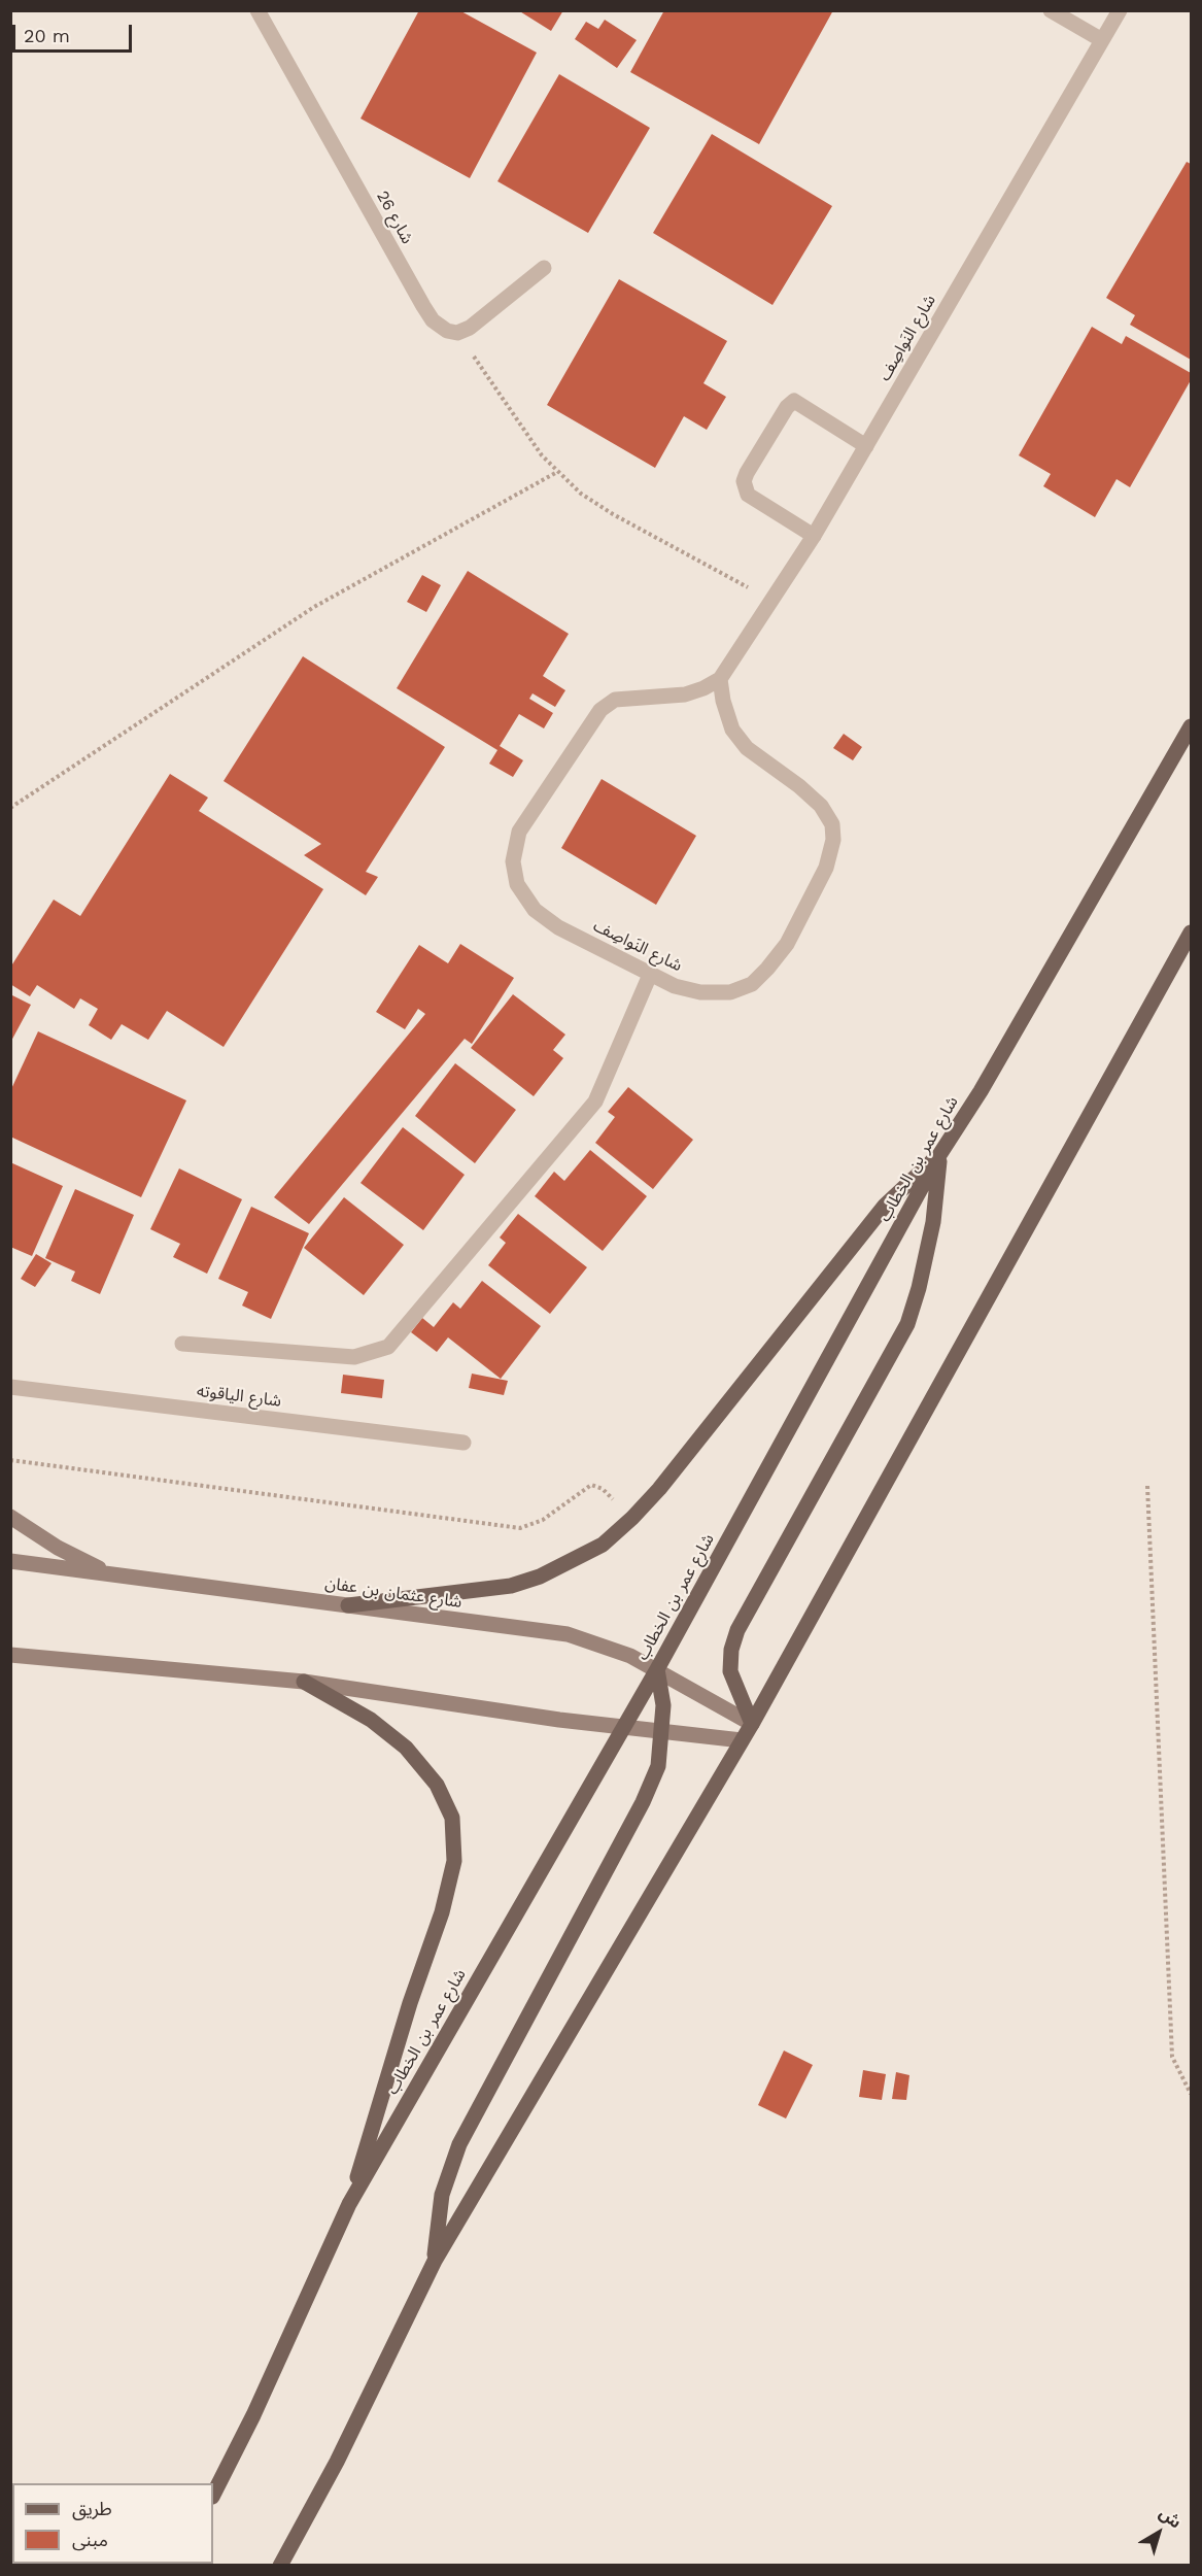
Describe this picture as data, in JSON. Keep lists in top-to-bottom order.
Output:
{
  "streets": {
    "main road": ["شارع عمر بن الخطاب", "شارع عثمان بن عفان"],
    "street": ["شارع 26", "شارع النَواصِف", "شارع الياقوته"]
  },
  "crossings": [
    ["شارع عمر بن الخطاب", "شارع عثمان بن عفان"]
  ],
  "legend": ["طريق", "مبنى"],
  "scale_bar": "20 m",
  "north": "top right"
}
